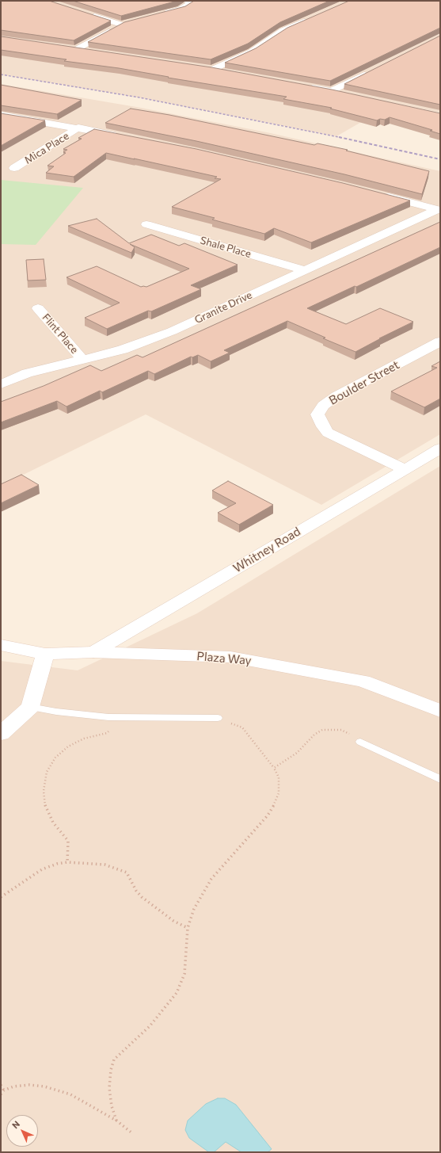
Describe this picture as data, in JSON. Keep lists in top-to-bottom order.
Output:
{
  "streets": {
    "main road": ["Plaza Way"],
    "street": [
      "Mica Place",
      "Shale Place",
      "Granite Drive",
      "Flint Place",
      "Boulder Street",
      "Whitney Road"
    ]
  },
  "crossings": [
    ["Shale Place", "Granite Drive"],
    ["Granite Drive", "Flint Place"],
    ["Boulder Street", "Whitney Road"],
    ["Whitney Road", "Plaza Way"]
  ],
  "north": "top left"
}
